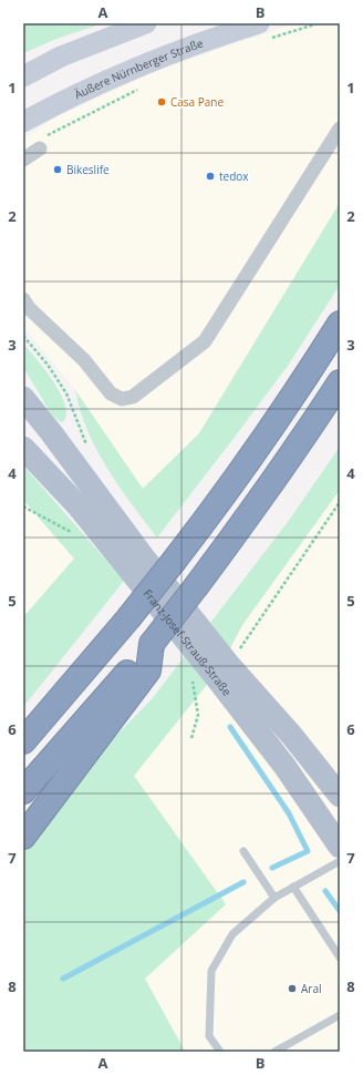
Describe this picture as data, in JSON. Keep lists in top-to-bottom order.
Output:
{
  "streets": {
    "main road": ["Äußere Nürnberger Straße", "Franz-Josef-Strauß-Straße"]
  },
  "places": [
    "Casa Pane",
    "Bikeslife",
    "tedox",
    "Aral"
  ],
  "grid": {
    "columns": ["A", "B"],
    "rows": [
      "1",
      "2",
      "3",
      "4",
      "5",
      "6",
      "7",
      "8"
    ]
  }
}
